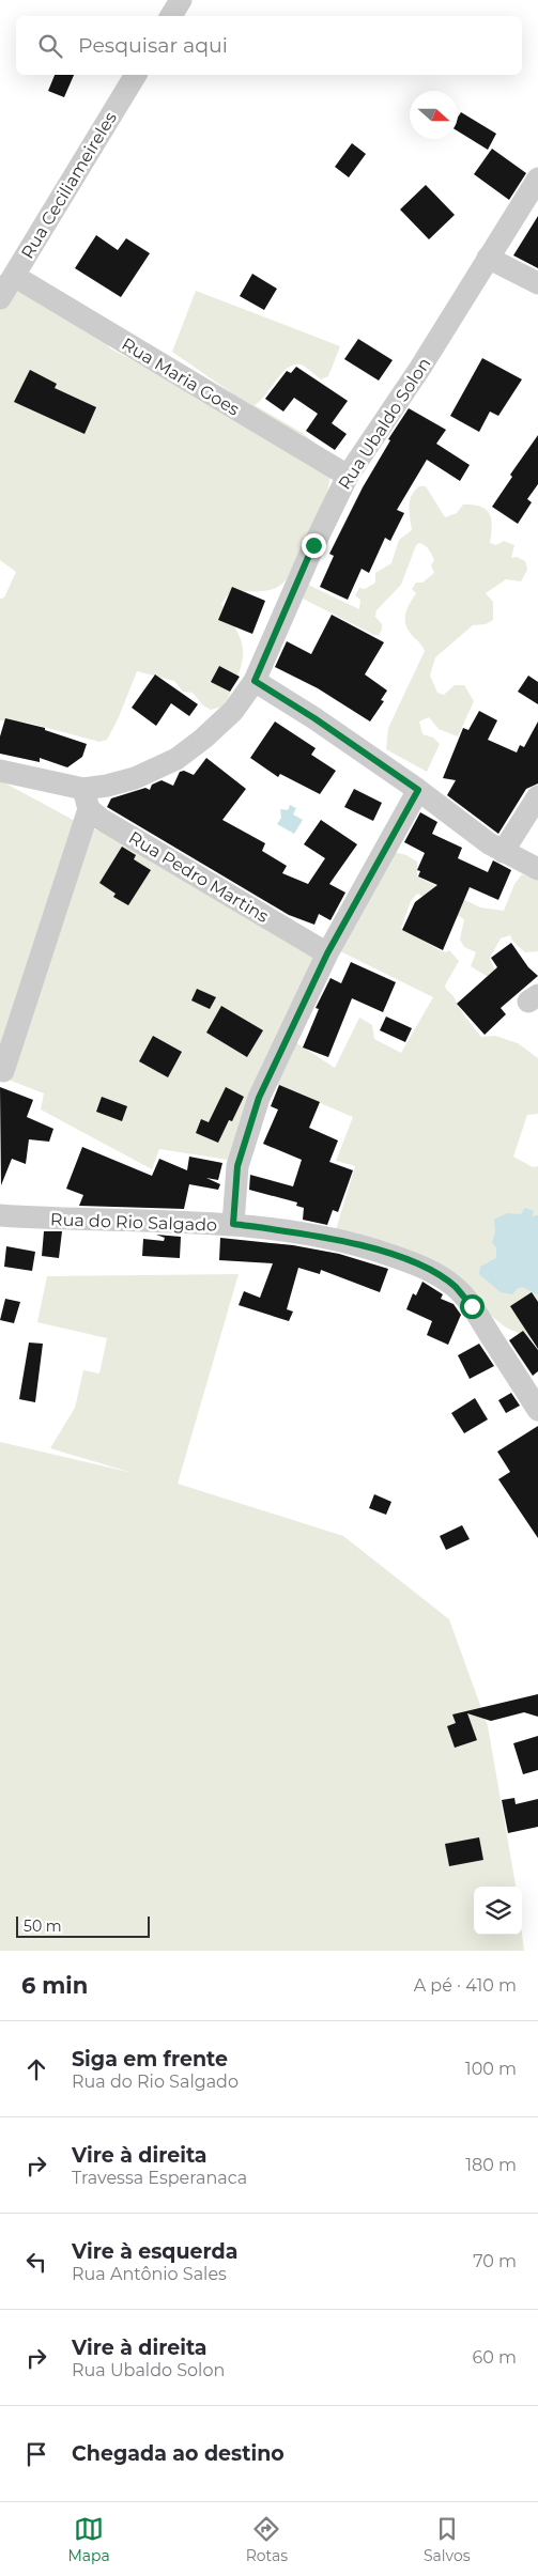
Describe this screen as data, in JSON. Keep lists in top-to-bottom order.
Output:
{
  "streets": {
    "street": [
      "Rua Ceciliameireles",
      "Rua Maria Goes",
      "Rua Ubaldo Solon",
      "Rua Pedro Martins",
      "Rua do Rio Salgado"
    ]
  },
  "crossings": [
    ["Rua Ceciliameireles", "Rua Maria Goes"],
    ["Rua Maria Goes", "Rua Ubaldo Solon"],
    ["Rua Ubaldo Solon", "Rua Pedro Martins"]
  ],
  "scale_bar": "50 m",
  "north": "right",
  "page": {
    "search": "Pesquisar aqui",
    "scale": "50 m",
    "heading": ["6 min", "A pé · 410 m"],
    "list": [
      ["Siga em frente", "Rua do Rio Salgado", "100 m"],
      ["Vire à direita", "Travessa Esperanaca", "180 m"],
      ["Vire à esquerda", "Rua Antônio Sales", "70 m"],
      ["Vire à direita", "Rua Ubaldo Solon", "60 m"],
      "Chegada ao destino"
    ],
    "nav": ["Mapa", "Rotas", "Salvos"]
  }
}
